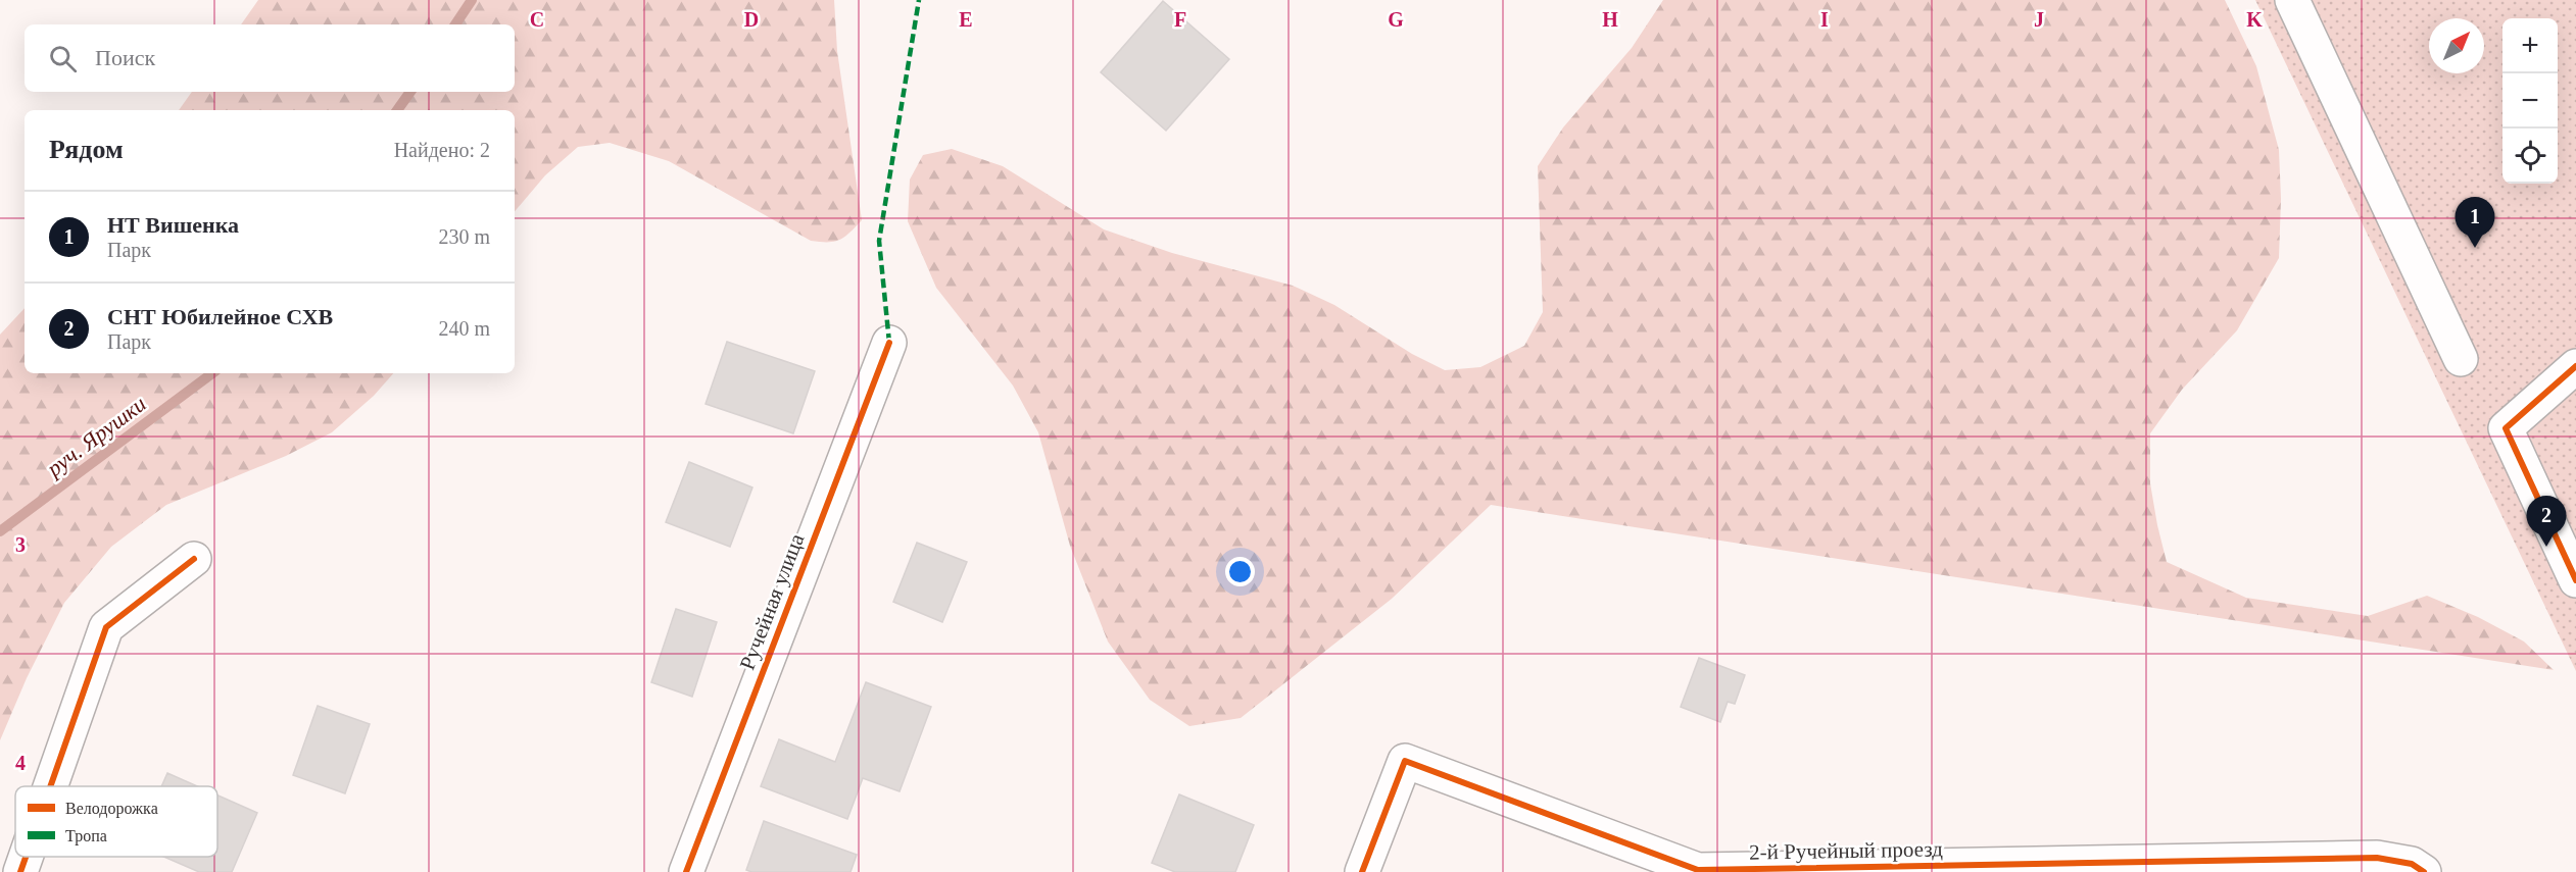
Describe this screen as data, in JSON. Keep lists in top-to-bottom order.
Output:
{
  "streets": {
    "street": ["Ручейная улица", "2-й Ручейный проезд"]
  },
  "water": ["руч. Ярушки"],
  "legend": ["Велодорожка", "Тропа"],
  "north": "top right",
  "page": {
    "map_buttons": ["+", "−"],
    "search": "Поиск",
    "heading": ["Рядом", "Найдено: 2"],
    "list": [
      {
        "mark": "1",
        "name": "НТ Вишенка",
        "note": "Парк",
        "value": "230 m"
      },
      {
        "mark": "2",
        "name": "СНТ Юбилейное СХВ",
        "note": "Парк",
        "value": "240 m"
      }
    ],
    "pins": ["1", "2"]
  },
  "grid": {
    "columns": [
      "C",
      "D",
      "E",
      "F",
      "G",
      "H",
      "I",
      "J",
      "K"
    ],
    "rows": ["3", "4"]
  }
}
